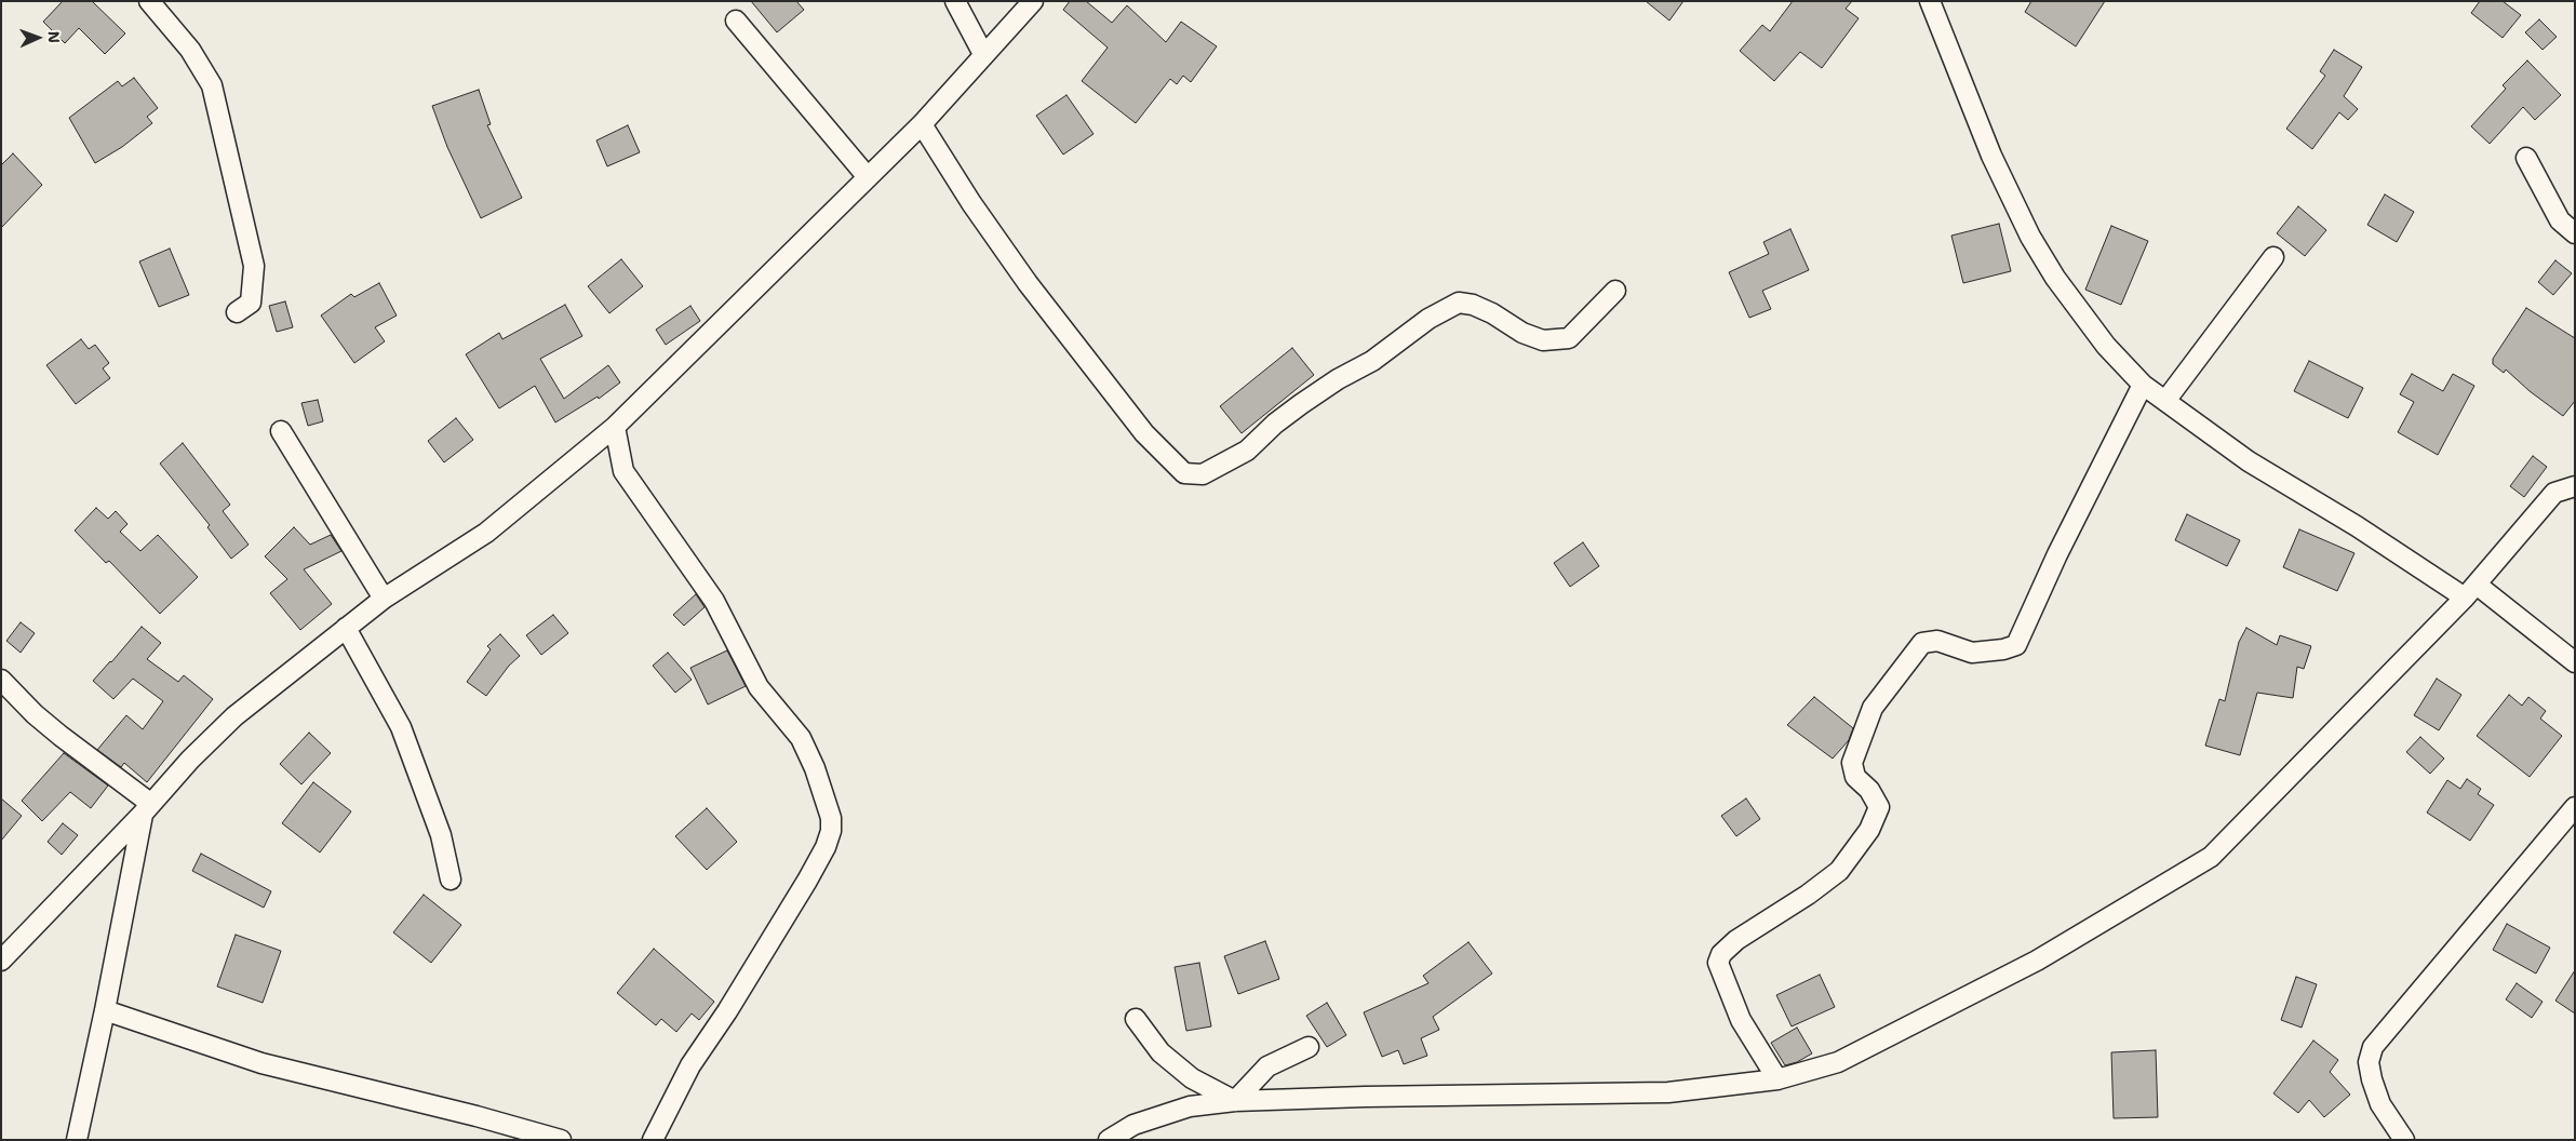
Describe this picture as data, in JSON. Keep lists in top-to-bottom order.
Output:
{
  "north": "right"
}
